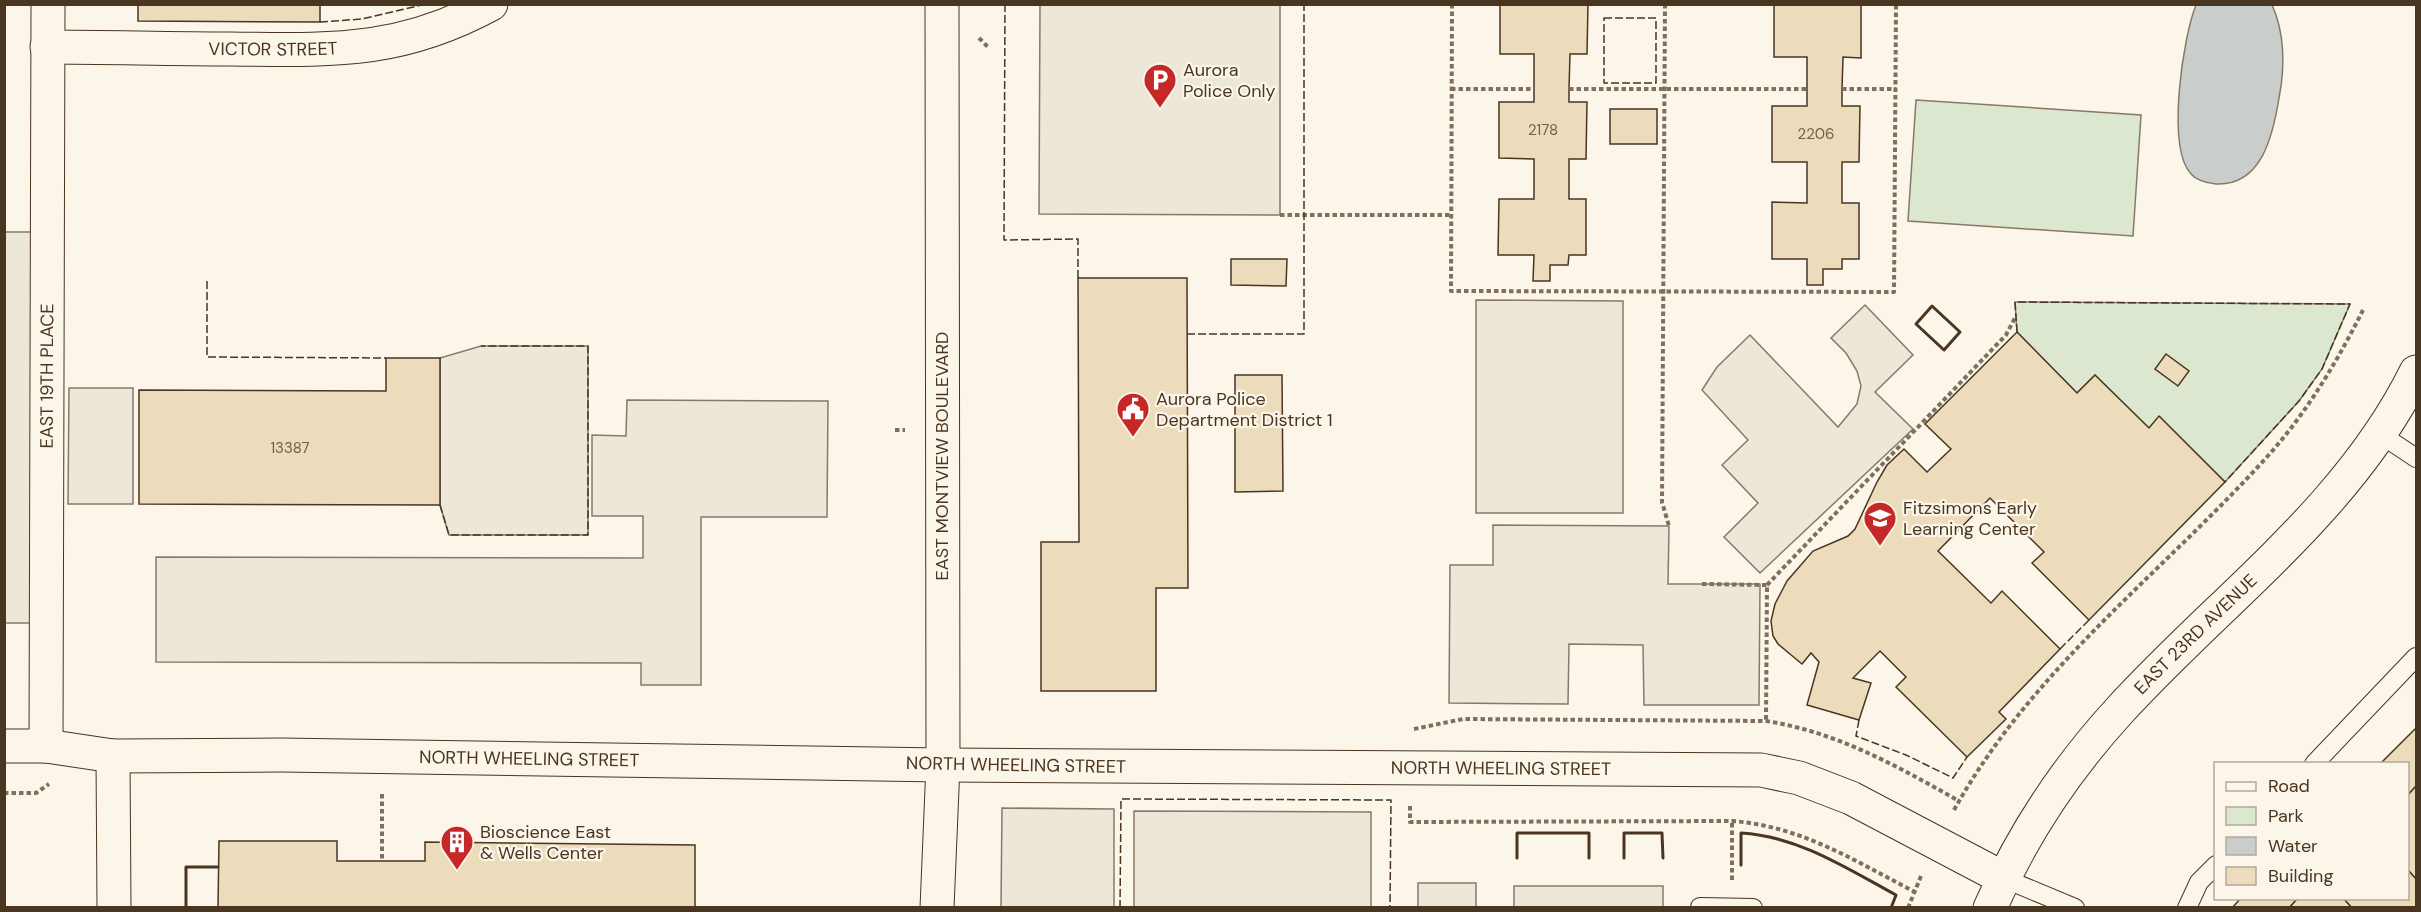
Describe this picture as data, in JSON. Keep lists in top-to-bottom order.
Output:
{
  "streets": {
    "street": [
      "VICTOR STREET",
      "EAST 19TH PLACE",
      "EAST MONTVIEW BOULEVARD",
      "EAST 23RD AVENUE",
      "NORTH WHEELING STREET"
    ]
  },
  "crossings": [
    ["VICTOR STREET", "EAST 19TH PLACE"],
    ["EAST 19TH PLACE", "NORTH WHEELING STREET"],
    ["EAST MONTVIEW BOULEVARD", "NORTH WHEELING STREET"],
    ["EAST 23RD AVENUE", "NORTH WHEELING STREET"]
  ],
  "places": {
    "parking": ["Aurora Police Only"],
    "public building": ["Aurora Police Department District 1"],
    "school or university": ["Fitzsimons Early Learning Center"],
    "building": ["Bioscience East & Wells Center"]
  },
  "house_numbers": ["2178", "2206", "13387"],
  "legend": [
    "Road",
    "Park",
    "Water",
    "Building"
  ]
}
